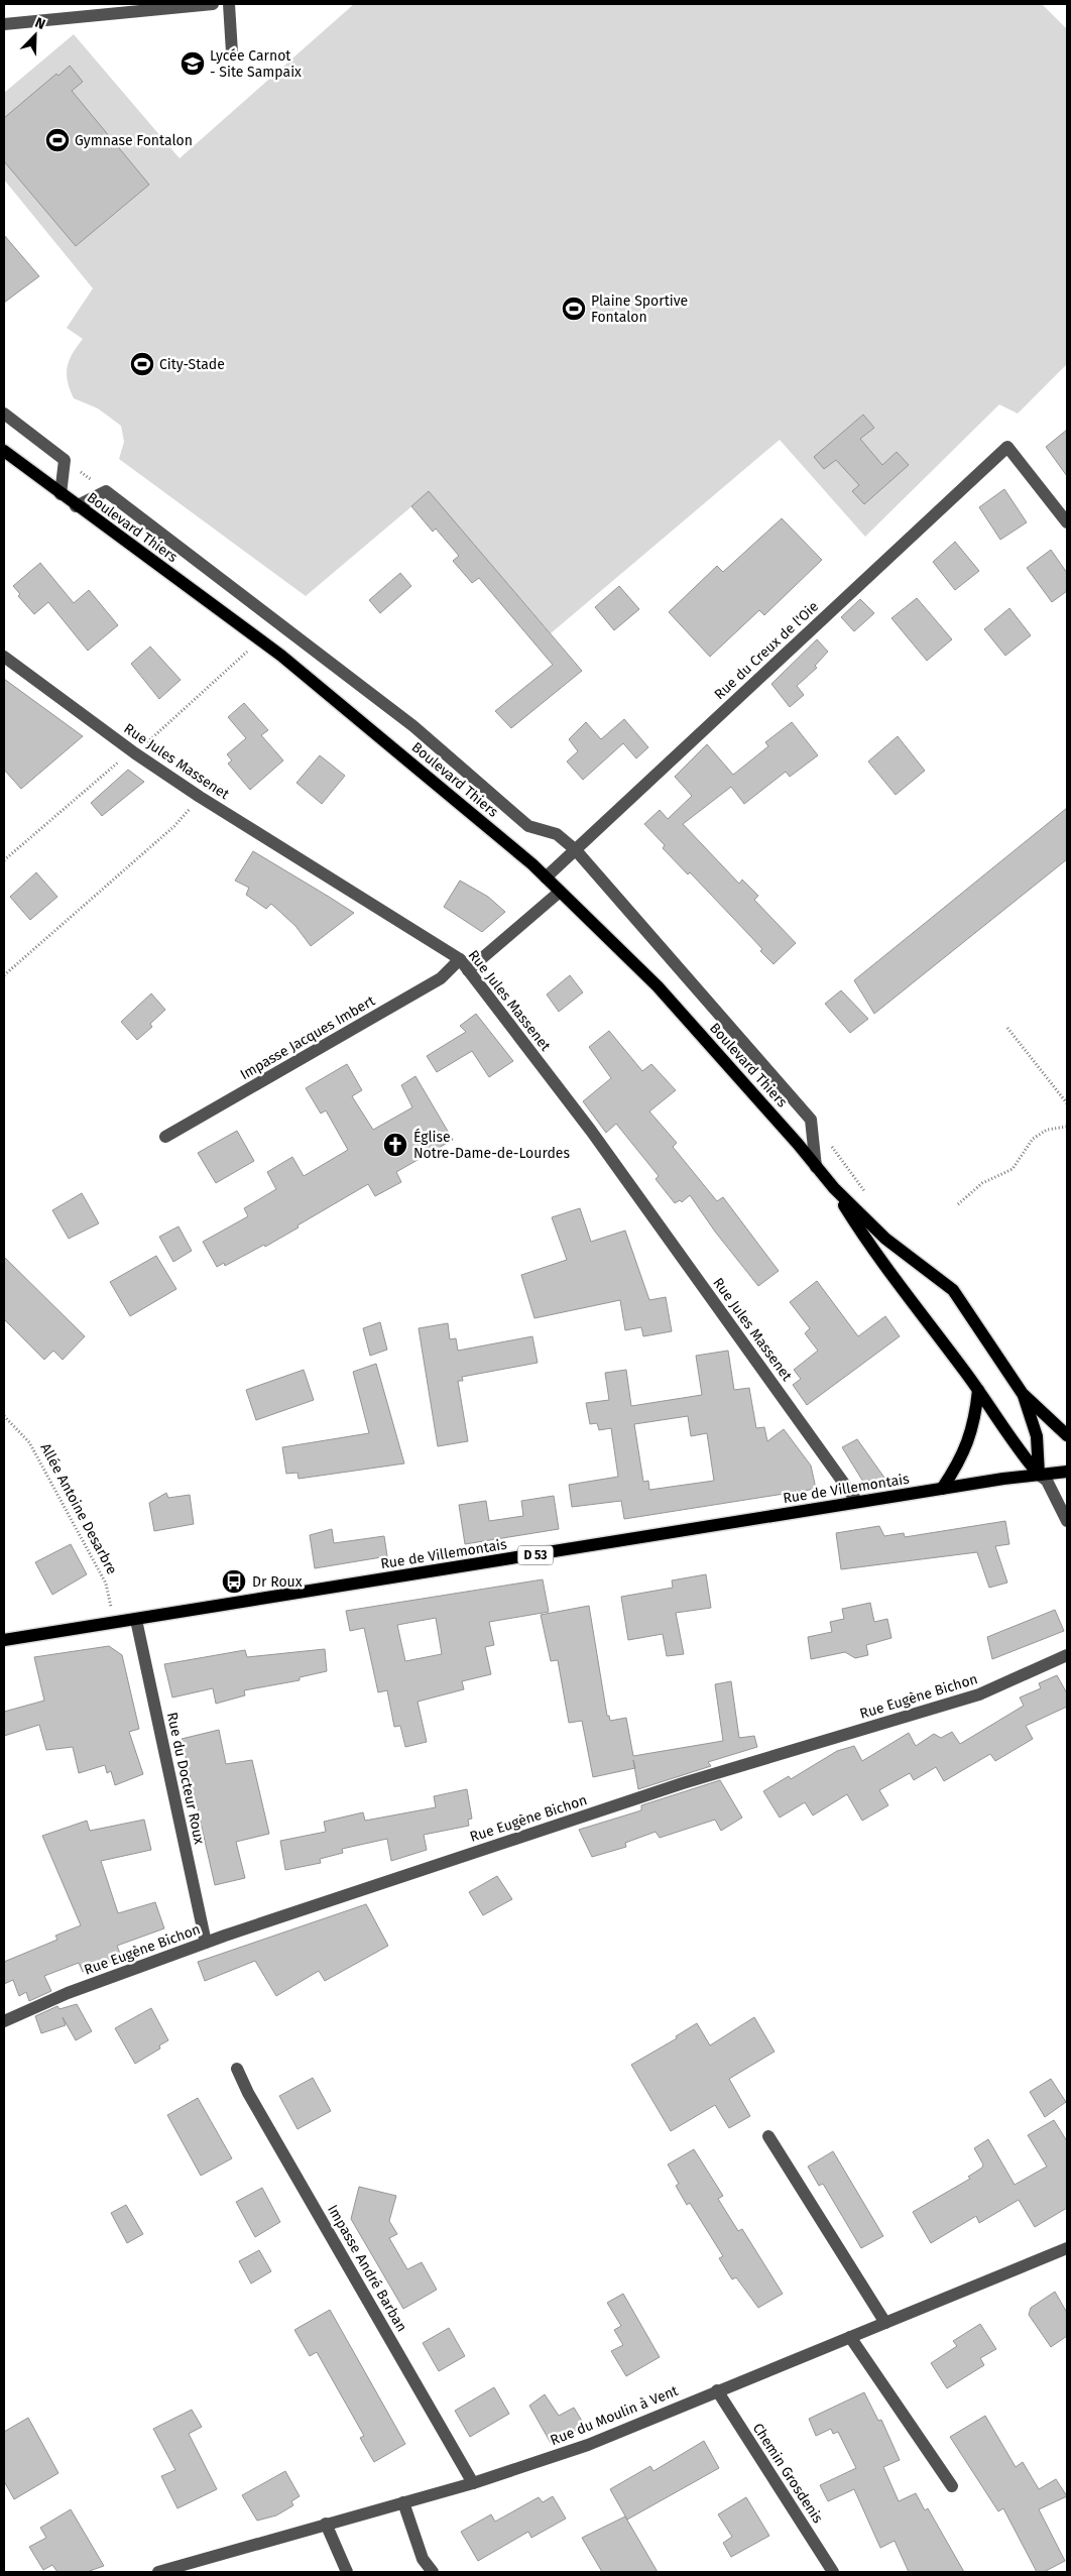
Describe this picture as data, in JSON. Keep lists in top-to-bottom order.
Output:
{
  "streets": {
    "main road": ["Boulevard Thiers", "Rue de Villemontais", "D 53"],
    "street": [
      "Rue du Creux de l'Oie",
      "Rue Jules Massenet",
      "Impasse Jacques Imbert",
      "Rue Eugène Bichon",
      "Rue du Docteur Roux",
      "Impasse André Barban",
      "Rue du Moulin à Vent",
      "Chemin Grosdenis"
    ],
    "path": ["Allée Antoine Desarbre"]
  },
  "crossings": [
    ["Boulevard Thiers", "Rue du Creux de l'Oie"],
    ["Boulevard Thiers", "Rue de Villemontais"],
    ["Rue Jules Massenet", "Impasse Jacques Imbert"],
    ["Rue Jules Massenet", "Rue de Villemontais"],
    ["Rue de Villemontais", "Allée Antoine Desarbre"],
    ["Rue de Villemontais", "Rue du Docteur Roux"],
    ["Rue Eugène Bichon", "Rue du Docteur Roux"],
    ["Impasse André Barban", "Rue du Moulin à Vent"],
    ["Rue du Moulin à Vent", "Chemin Grosdenis"]
  ],
  "places": {
    "school or university": ["Lycée Carnot - Site Sampaix"],
    "sports": ["Gymnase Fontalon", "Plaine Sportive Fontalon", "City-Stade"],
    "church": ["Église Notre-Dame-de-Lourdes"],
    "bus stop": ["Dr Roux"]
  },
  "north": "top right"
}
